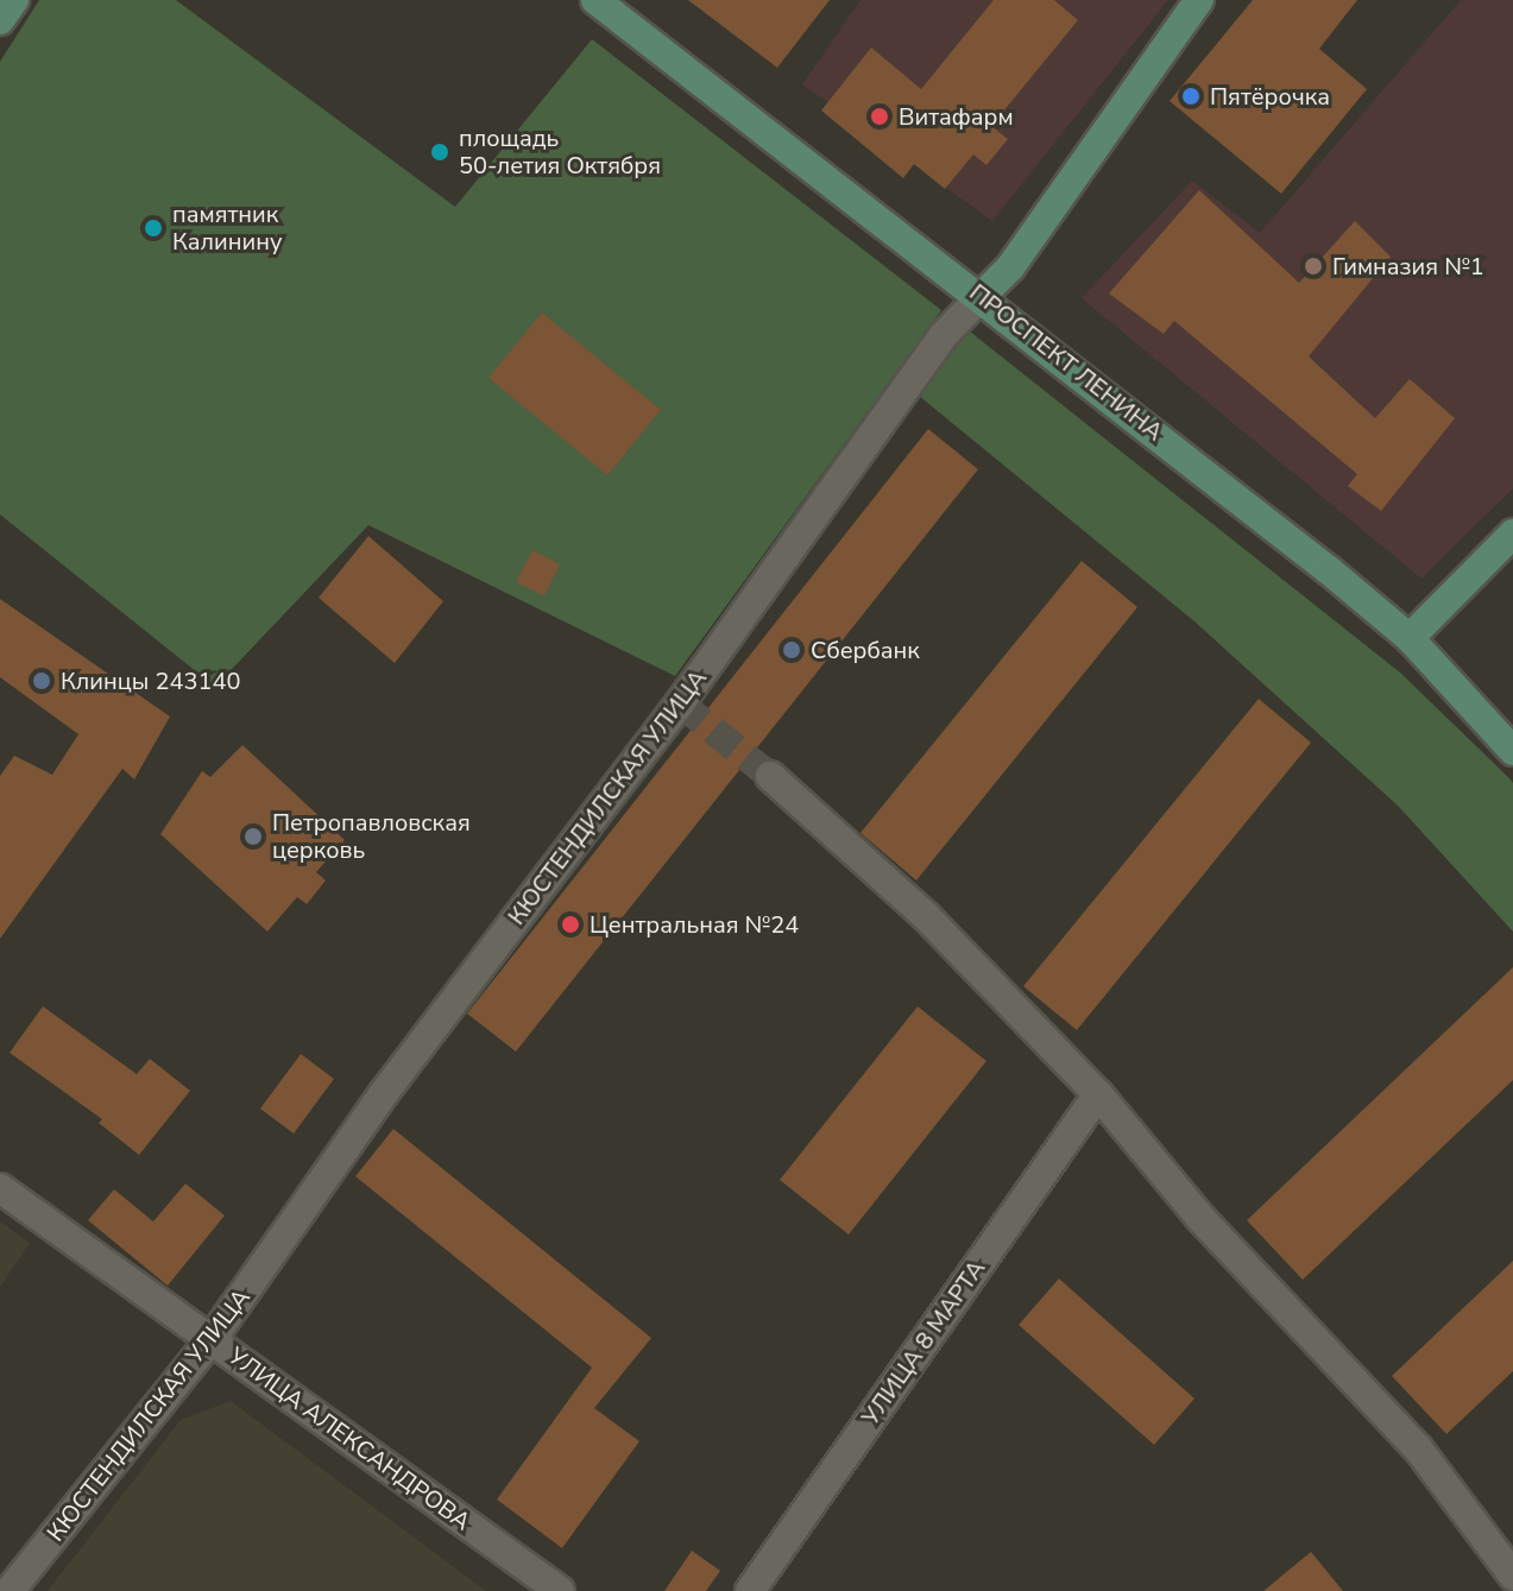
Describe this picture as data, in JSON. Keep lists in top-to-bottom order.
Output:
{
  "streets": {
    "main road": ["ПРОСПЕКТ ЛЕНИНА", "КЮСТЕНДИЛСКАЯ УЛИЦА"],
    "street": ["УЛИЦА 8 МАРТА", "УЛИЦА АЛЕКСАНДРОВА"]
  },
  "crossings": [
    ["ПРОСПЕКТ ЛЕНИНА", "КЮСТЕНДИЛСКАЯ УЛИЦА"],
    ["КЮСТЕНДИЛСКАЯ УЛИЦА", "УЛИЦА АЛЕКСАНДРОВА"]
  ],
  "places": [
    "Пятёрочка",
    "Витафарм",
    "площадь 50-летия Октября",
    "памятник Калинину",
    "Гимназия №1",
    "Сбербанк",
    "Клинцы 243140",
    "Петропавловская церковь",
    "Центральная №24"
  ]
}
